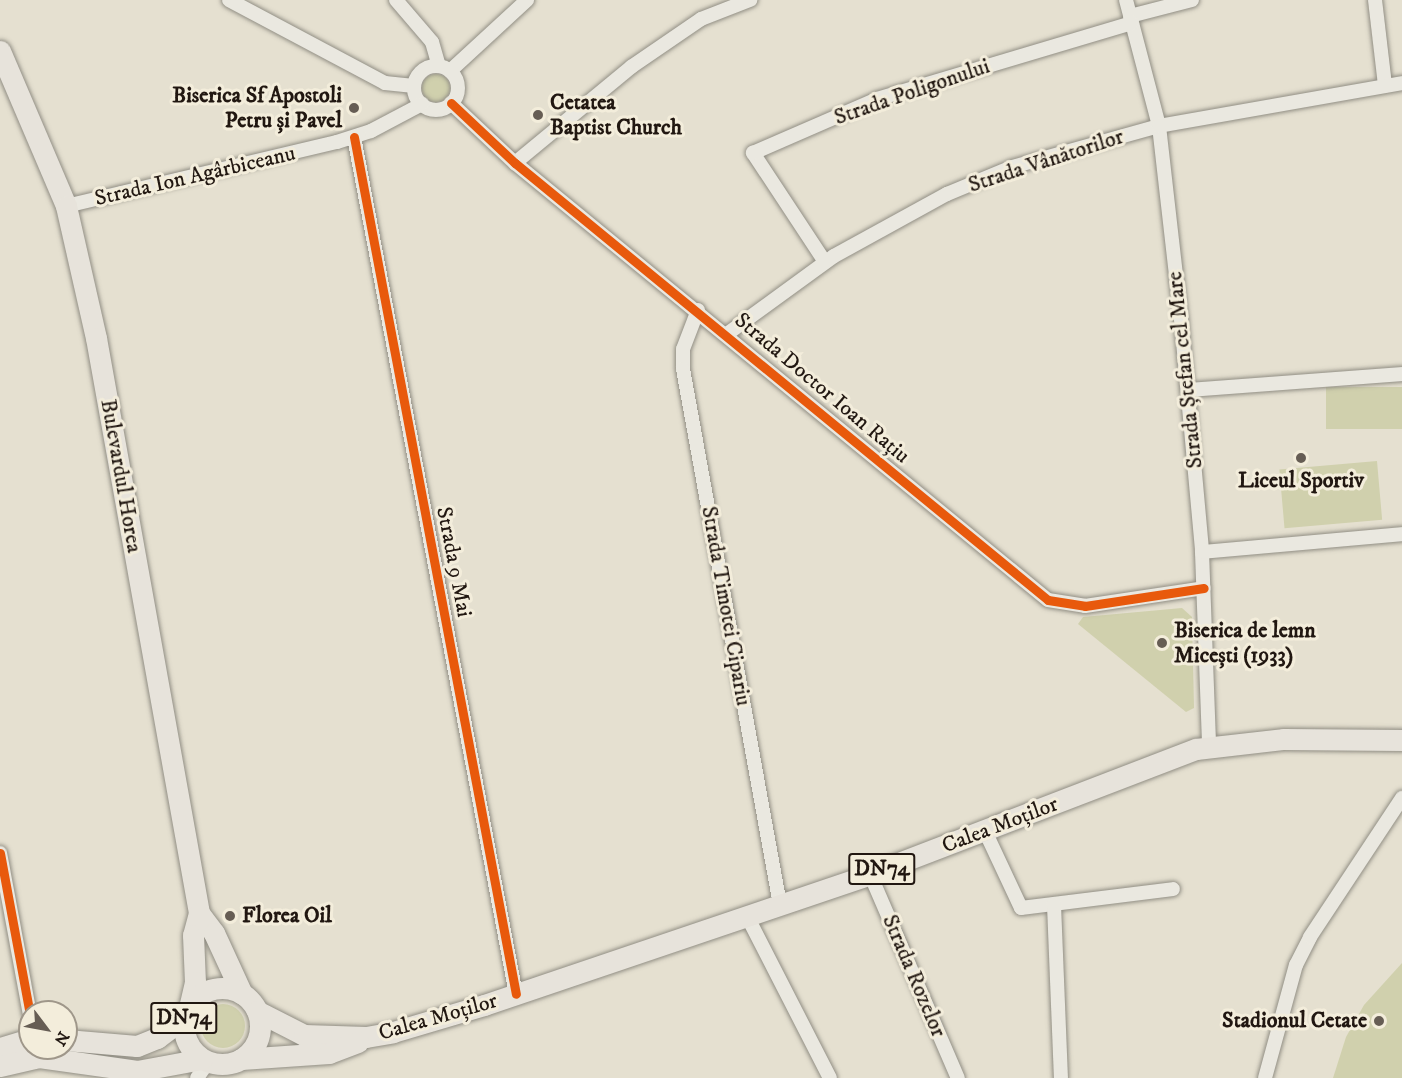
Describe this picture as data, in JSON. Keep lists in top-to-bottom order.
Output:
{
  "streets": {
    "main road": ["Bulevardul Horea", "Calea Moților", "DN74"],
    "street": [
      "Strada Poligonului",
      "Strada Vânătorilor",
      "Strada Ion Agârbiceanu",
      "Strada Ștefan cel Mare",
      "Strada Doctor Ioan Rațiu",
      "Strada 9 Mai",
      "Strada Timotei Cipariu",
      "Strada Rozelor"
    ]
  },
  "crossings": [
    ["Strada Poligonului", "Strada Vânătorilor"],
    ["Strada Poligonului", "Strada Ștefan cel Mare"],
    ["Strada Vânătorilor", "Strada Ștefan cel Mare"],
    ["Strada Vânătorilor", "Strada Doctor Ioan Rațiu"],
    ["Strada Ion Agârbiceanu", "Strada Doctor Ioan Rațiu"],
    ["Strada Ion Agârbiceanu", "Bulevardul Horea"],
    ["Strada Ion Agârbiceanu", "Strada 9 Mai"],
    ["Strada Ștefan cel Mare", "Strada Doctor Ioan Rațiu"],
    ["Strada Ștefan cel Mare", "Calea Moților"],
    ["Strada Doctor Ioan Rațiu", "Strada Timotei Cipariu"],
    ["Bulevardul Horea", "Calea Moților"],
    ["Strada 9 Mai", "Calea Moților"],
    ["Strada Timotei Cipariu", "Calea Moților"],
    ["Calea Moților", "DN74"],
    ["Calea Moților", "Strada Rozelor"]
  ],
  "places": [
    "Biserica Sf Apostoli Petru și Pavel",
    "Cetatea Baptist Church",
    "Liceul Sportiv",
    "Biserica de lemn Micești (1933)",
    "Florea Oil",
    "Stadionul Cetate"
  ],
  "north": "bottom right"
}
